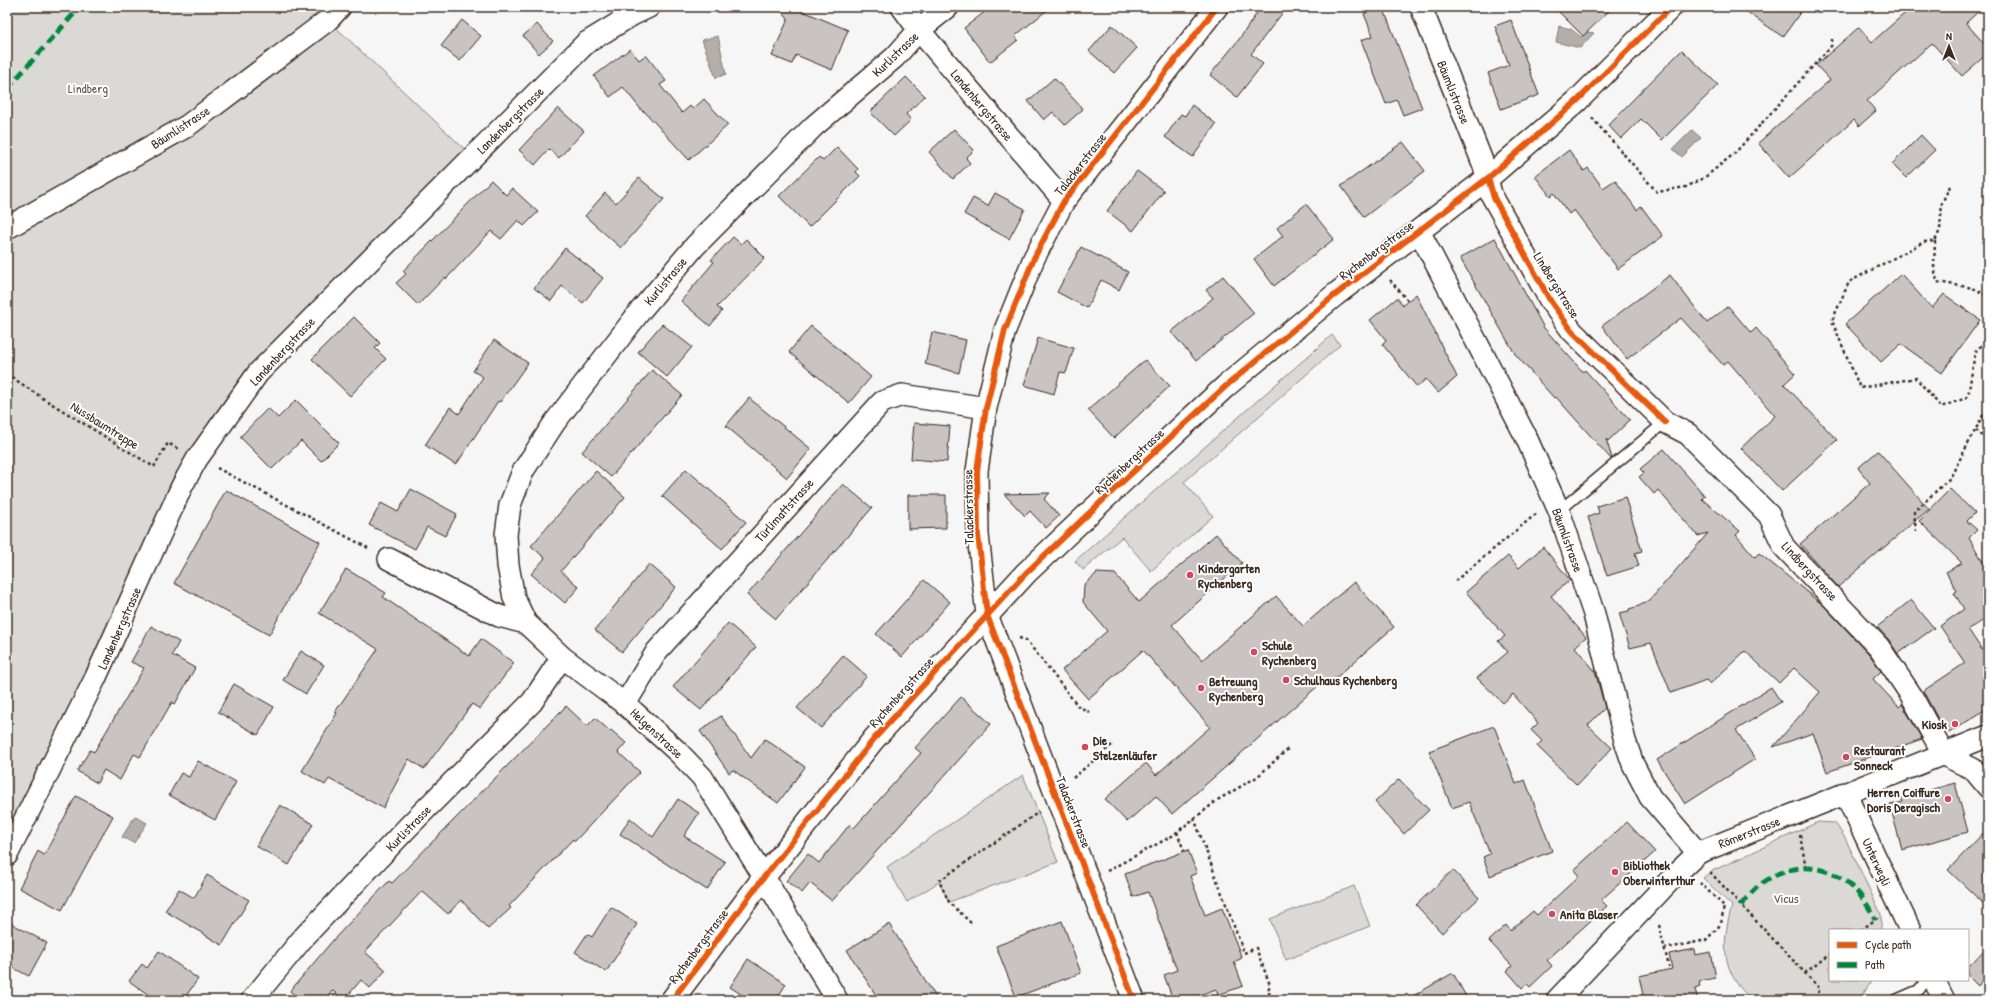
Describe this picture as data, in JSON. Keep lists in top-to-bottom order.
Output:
{
  "streets": {
    "street": [
      "Kurlistrasse",
      "Bäumlistrasse",
      "Landenbergstrasse",
      "Talackerstrasse",
      "Rychenbergstrasse",
      "Lindbergstrasse",
      "Türlimattstrasse",
      "Helgenstrasse",
      "Römerstrasse",
      "Unterwegli"
    ],
    "path": ["Nussbaumtreppe"]
  },
  "crossings": [
    ["Kurlistrasse", "Landenbergstrasse"],
    ["Kurlistrasse", "Helgenstrasse"],
    ["Bäumlistrasse", "Rychenbergstrasse"],
    ["Bäumlistrasse", "Lindbergstrasse"],
    ["Bäumlistrasse", "Römerstrasse"],
    ["Landenbergstrasse", "Talackerstrasse"],
    ["Talackerstrasse", "Rychenbergstrasse"],
    ["Talackerstrasse", "Türlimattstrasse"],
    ["Rychenbergstrasse", "Lindbergstrasse"],
    ["Rychenbergstrasse", "Helgenstrasse"],
    ["Lindbergstrasse", "Römerstrasse"],
    ["Türlimattstrasse", "Helgenstrasse"],
    ["Römerstrasse", "Unterwegli"]
  ],
  "parks": ["Lindberg", "Vicus"],
  "places": [
    "Kindergarten Rychenberg",
    "Schule Rychenberg",
    "Schulhaus Rychenberg",
    "Betreuung Rychenberg",
    "Kiosk",
    "Die Stelzenläufer",
    "Restaurant Sonneck",
    "Herren Coiffure Doris Deragisch",
    "Bibliothek Oberwinterthur",
    "Anita Blaser"
  ],
  "legend": ["Cycle path", "Path"],
  "north": "top"
}
